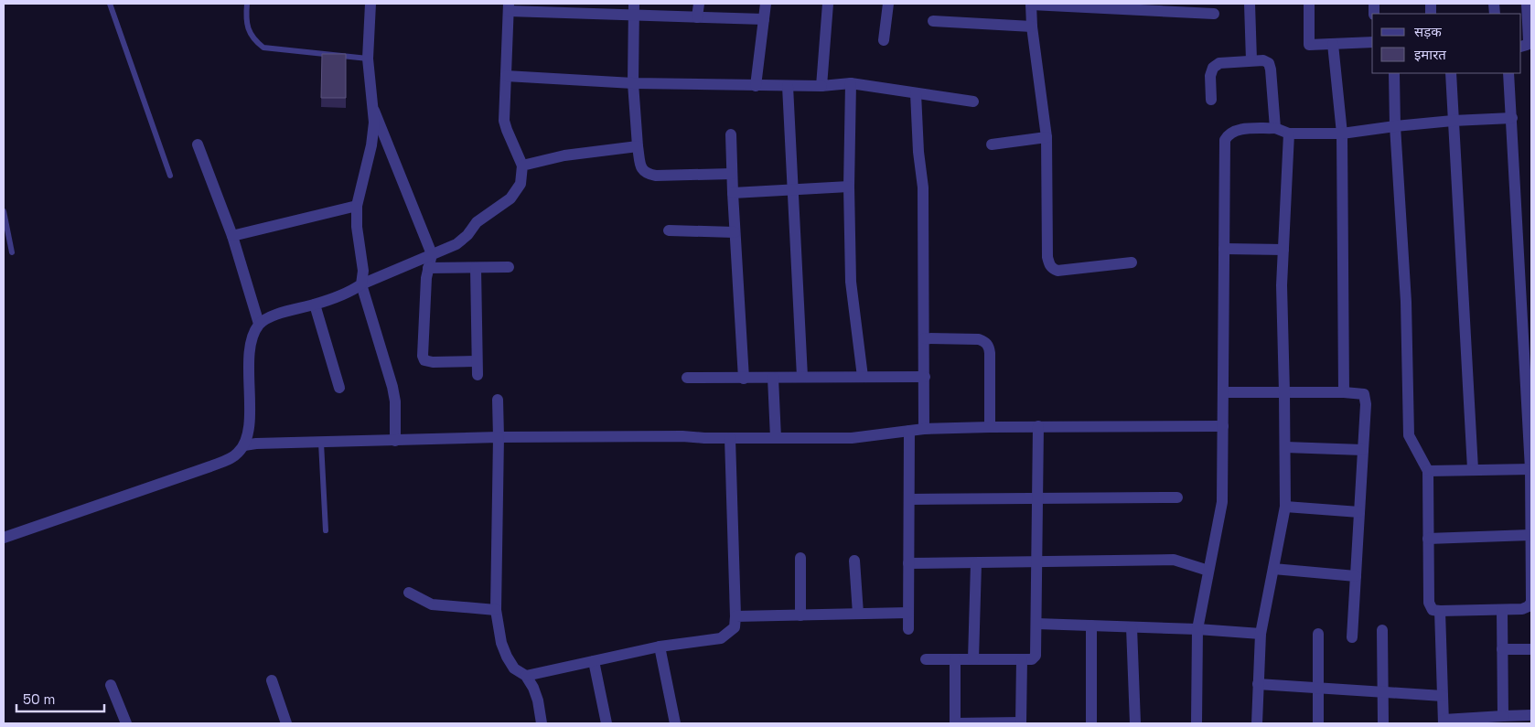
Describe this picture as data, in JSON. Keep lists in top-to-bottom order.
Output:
{
  "legend": ["सड़क", "इमारत"],
  "scale_bar": "50 m"
}
